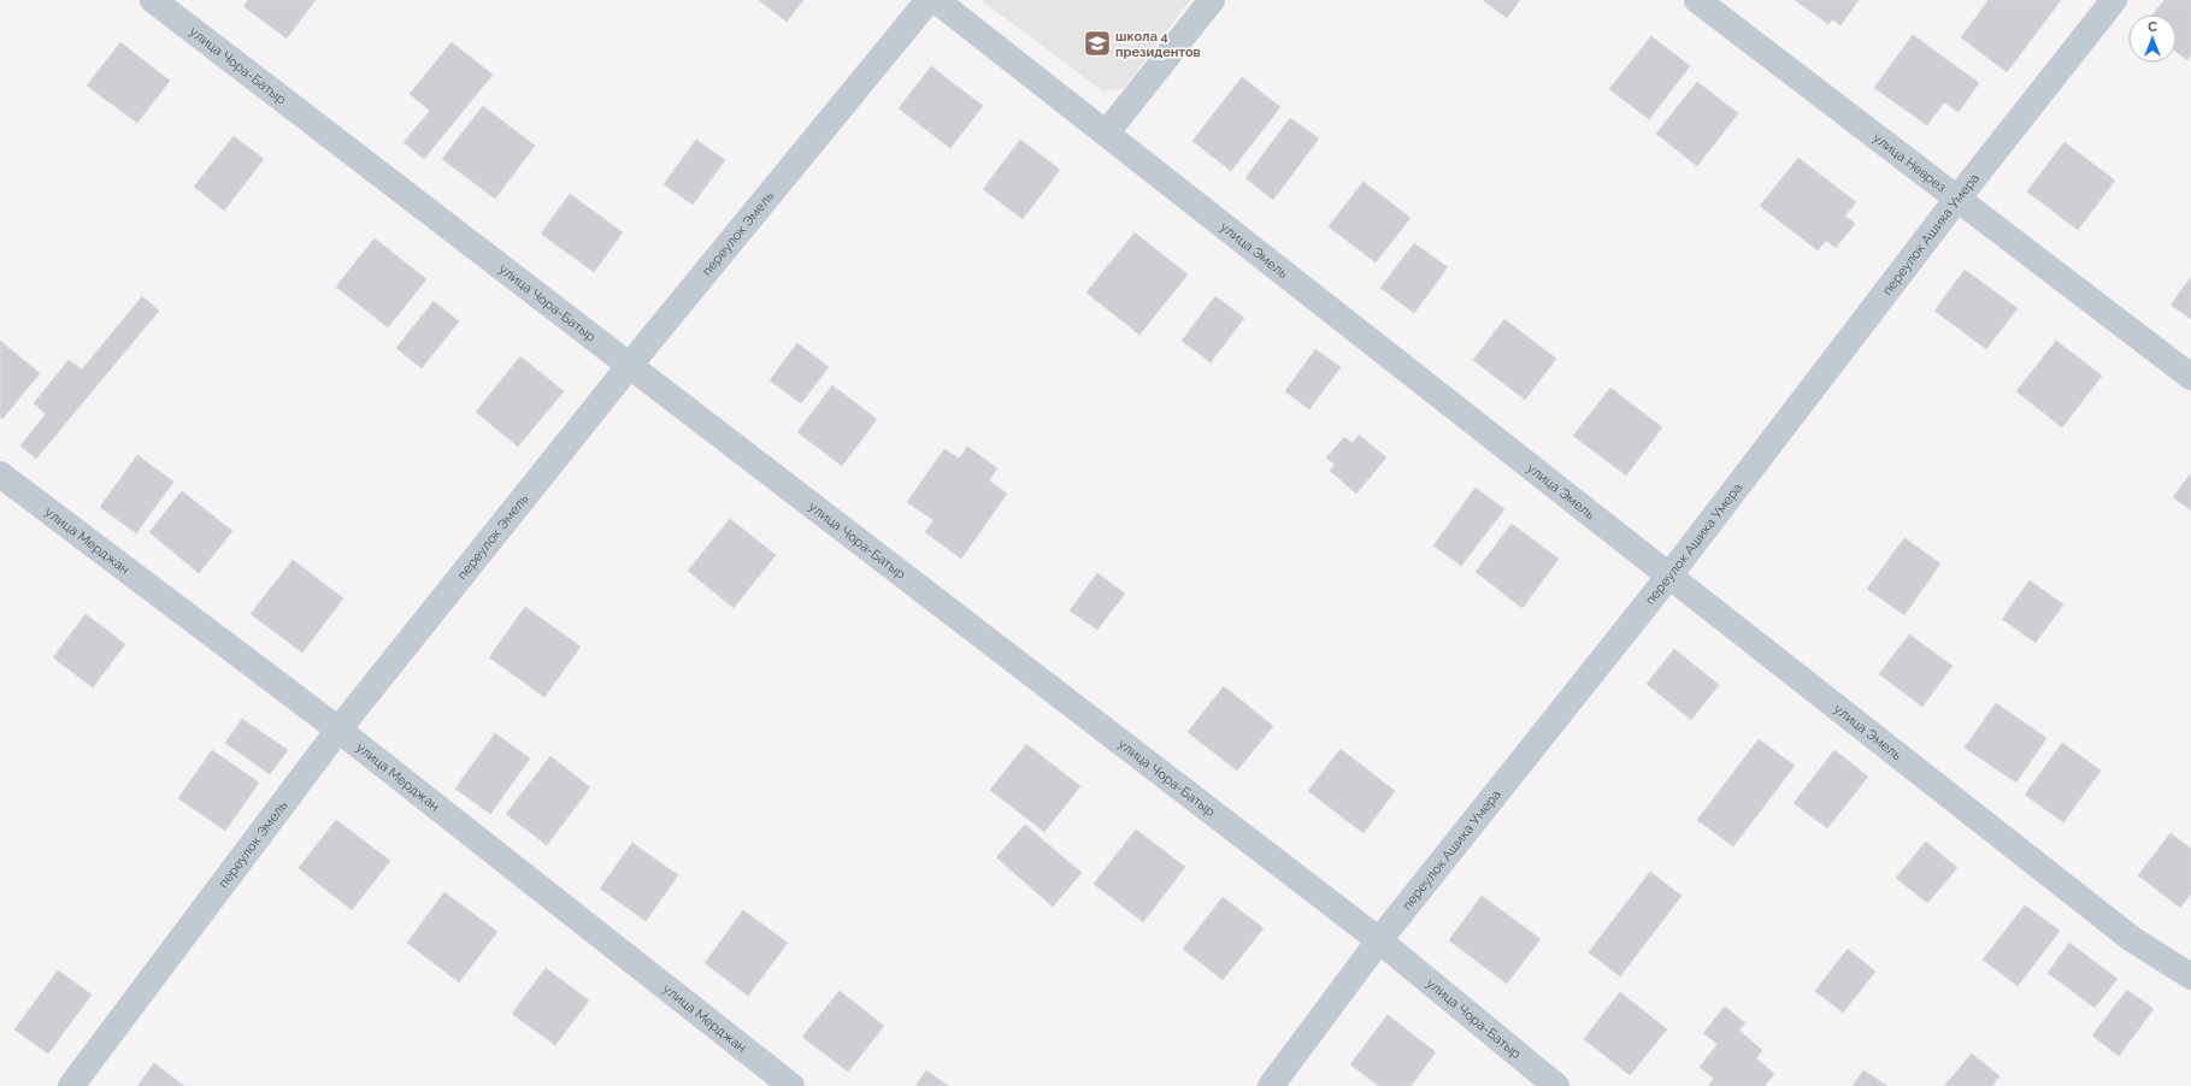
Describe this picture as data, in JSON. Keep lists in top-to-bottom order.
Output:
{
  "streets": {
    "street": [
      "улица Чора-Батыр",
      "улица Неврез",
      "переулок Эмель",
      "переулок Ашика Умера",
      "улица Эмель",
      "улица Мерджан"
    ]
  },
  "crossings": [
    ["улица Чора-Батыр", "переулок Эмель"],
    ["улица Чора-Батыр", "переулок Ашика Умера"],
    ["улица Неврез", "переулок Ашика Умера"],
    ["переулок Эмель", "улица Мерджан"],
    ["переулок Ашика Умера", "улица Эмель"]
  ],
  "places": {
    "school or university": ["школа 4 президентов"]
  },
  "north": "top"
}
